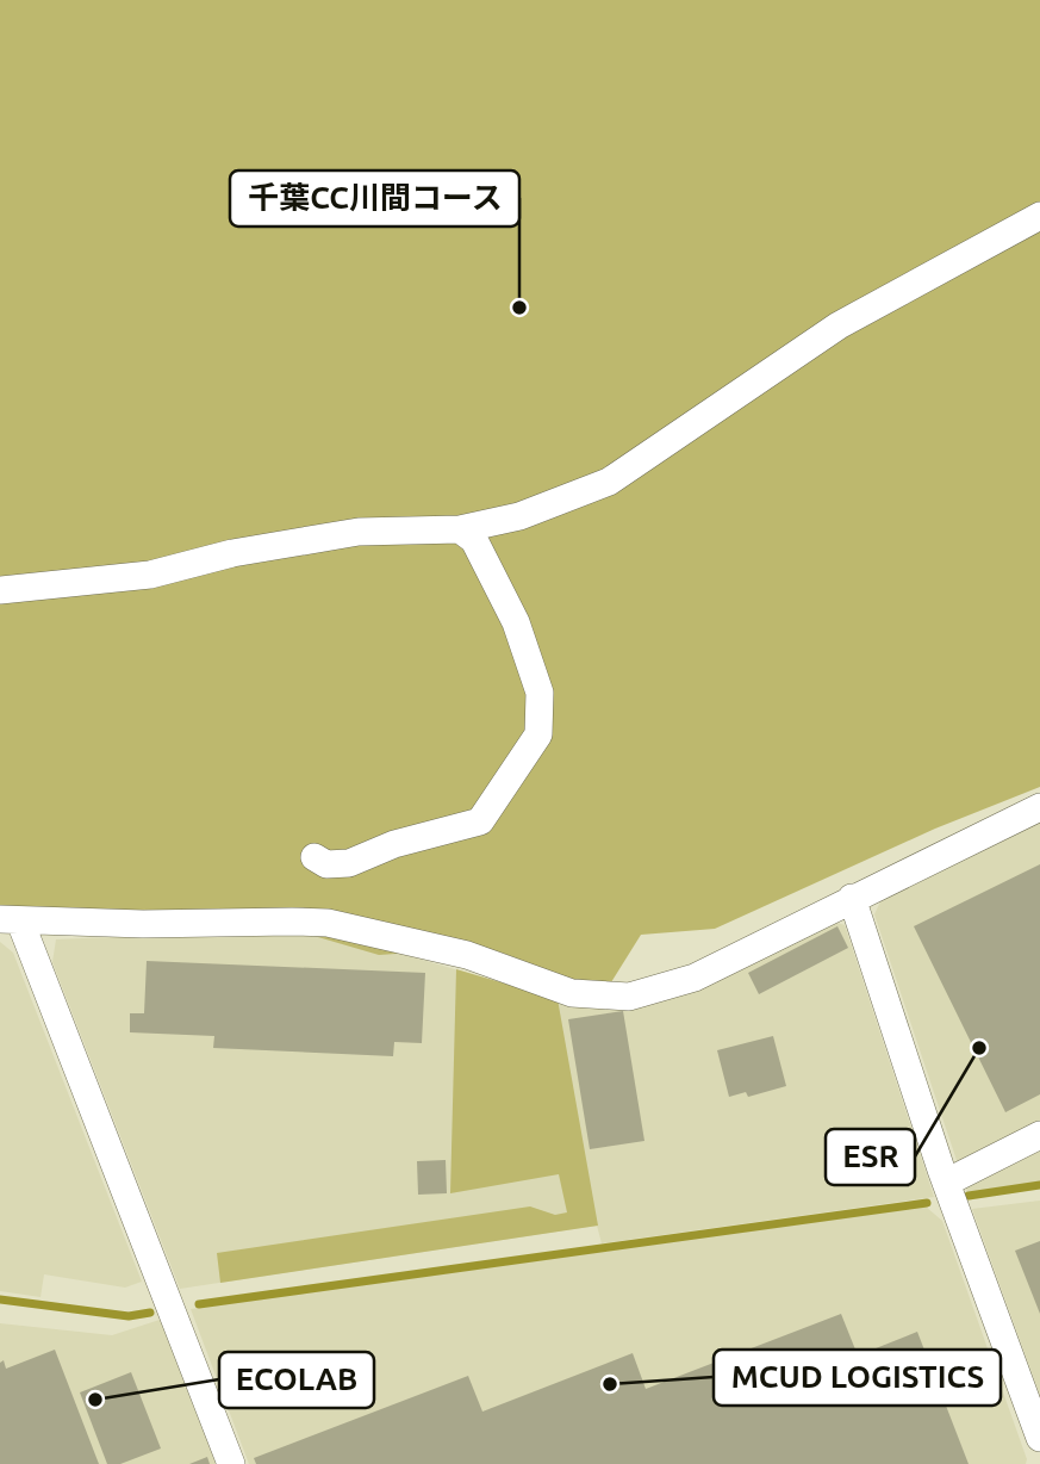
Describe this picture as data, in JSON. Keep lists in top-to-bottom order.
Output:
{
  "places": [
    "千葉CC川間コース",
    "ESR",
    "MCUD LOGISTICS",
    "ECOLAB"
  ]
}
